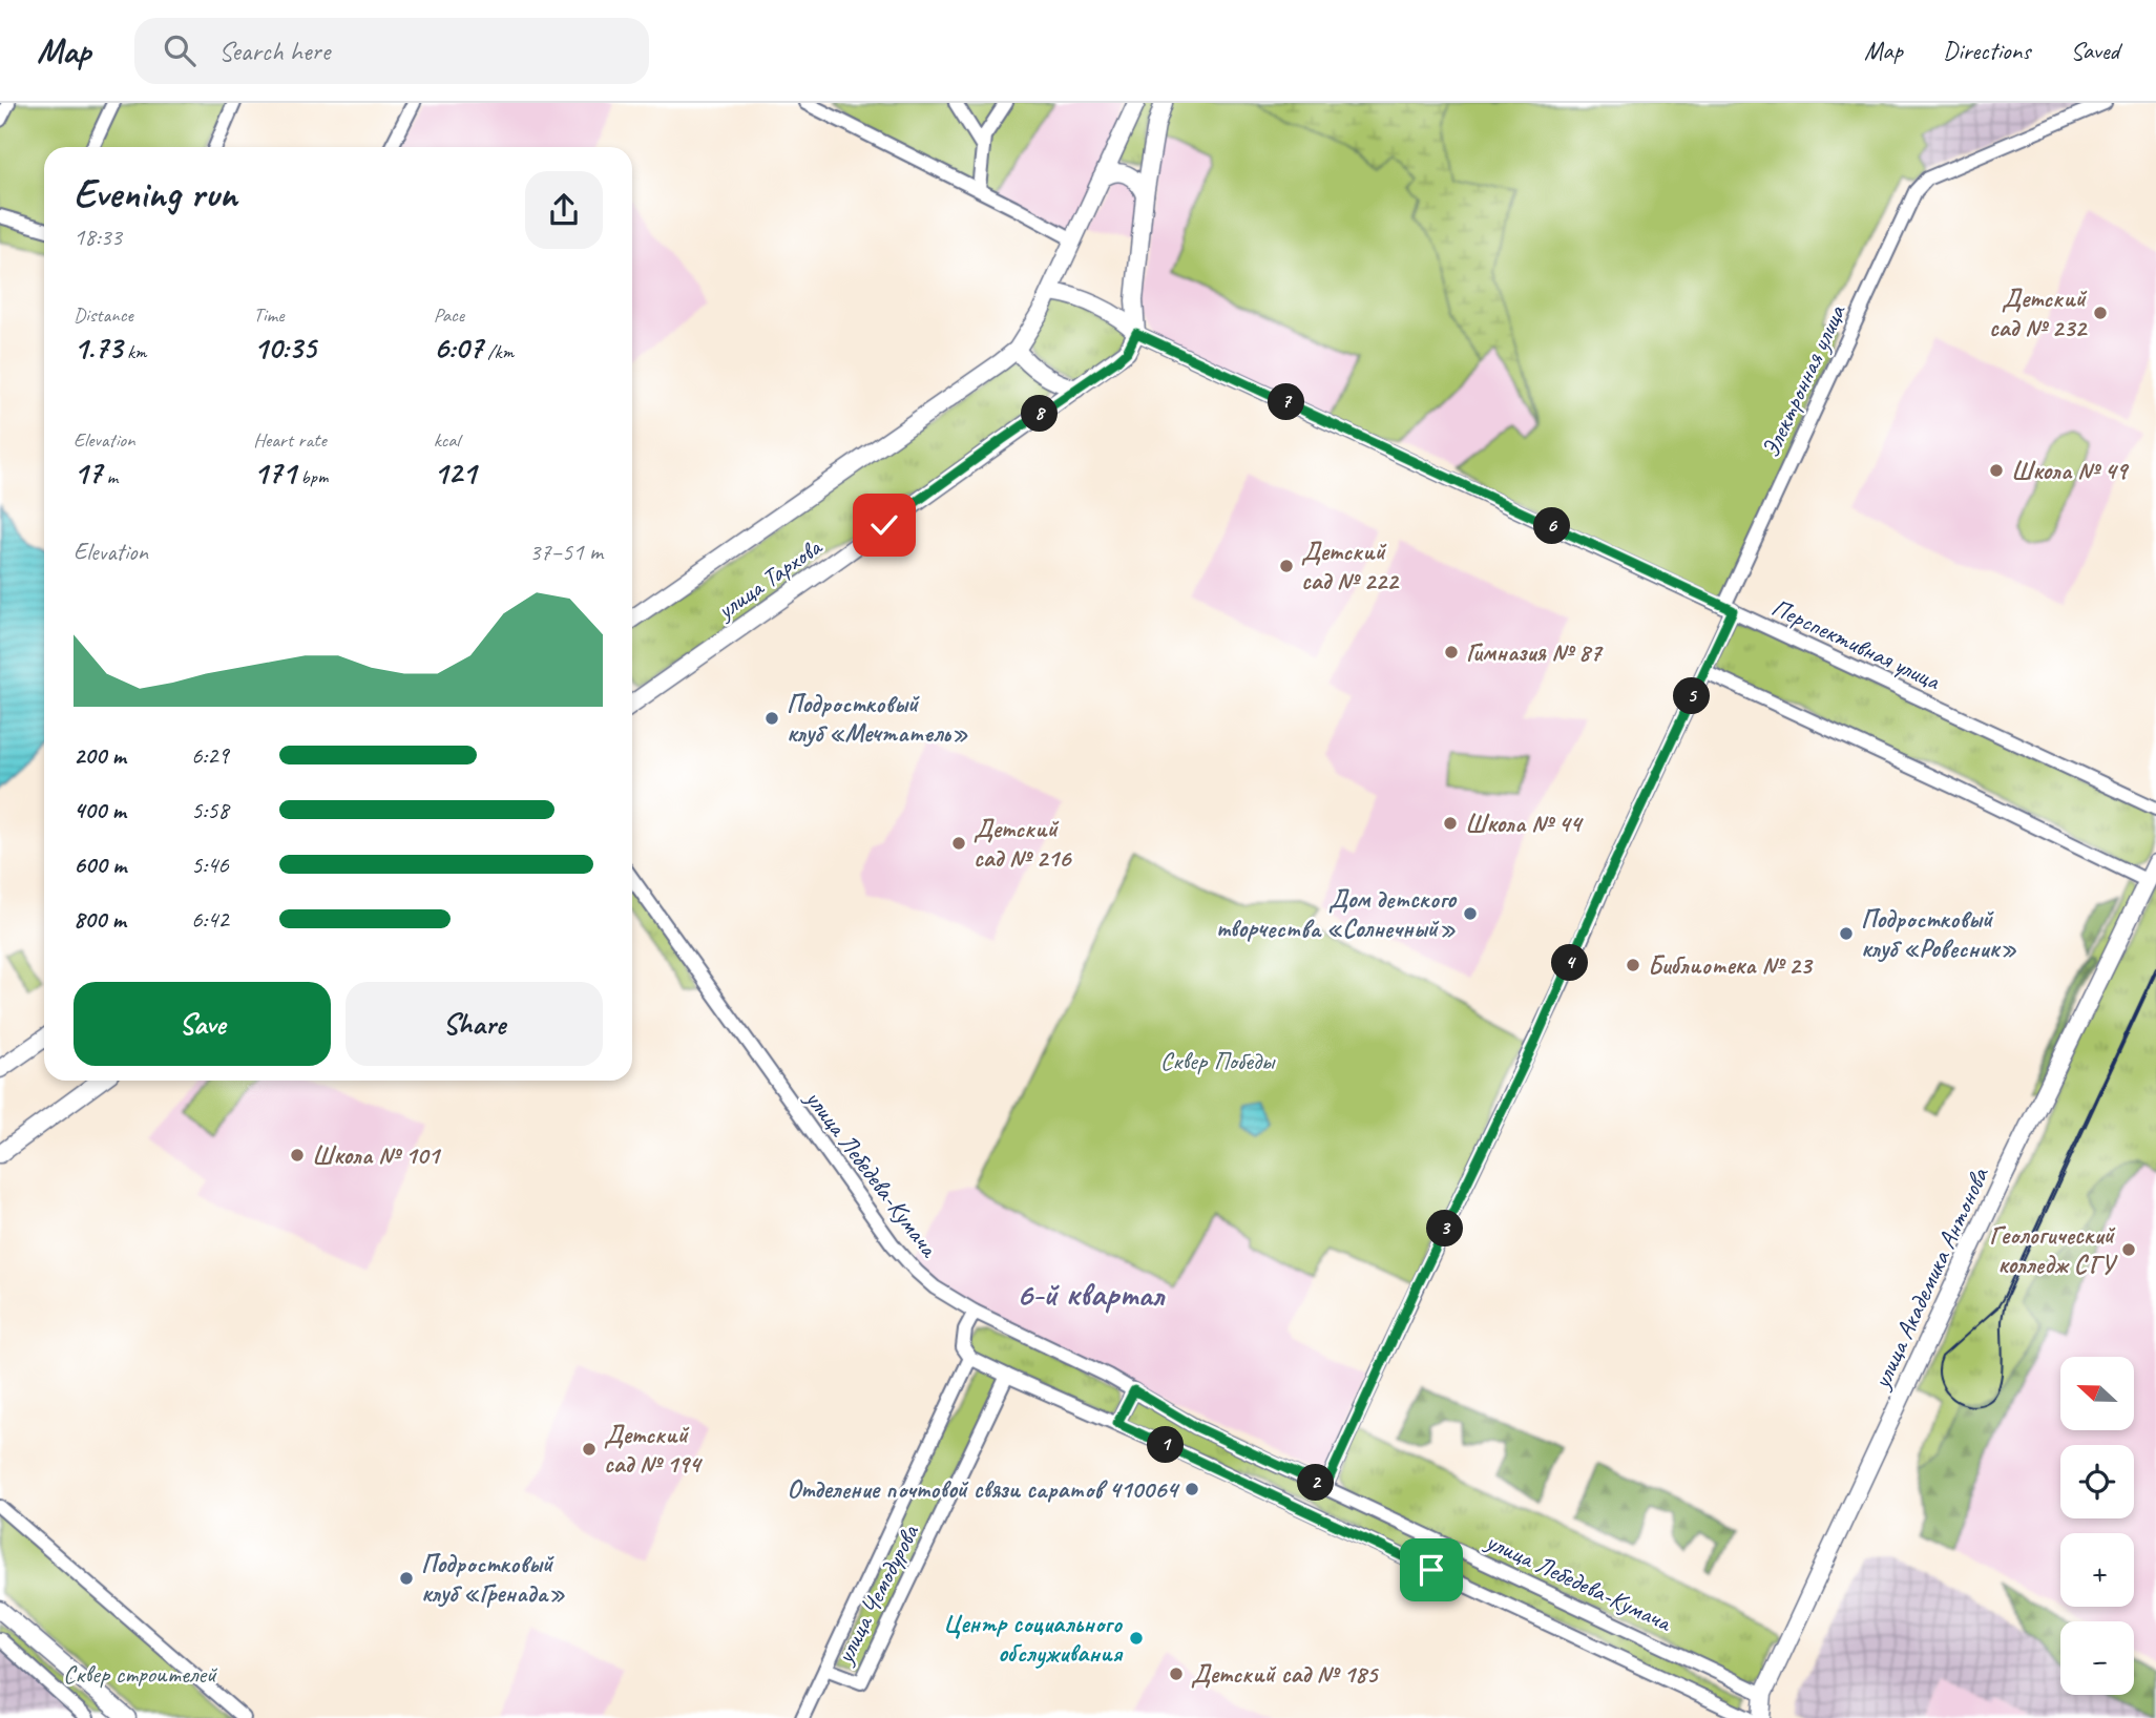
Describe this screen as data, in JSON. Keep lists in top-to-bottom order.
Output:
{
  "streets": {
    "main road": ["улица Тархова", "улица Академика Антонова"],
    "street": [
      "Электронная улица",
      "Перспективная улица",
      "улица Лебедева-Кумача",
      "улица Чемодурова"
    ]
  },
  "crossings": [
    ["Электронная улица", "Перспективная улица"],
    ["Электронная улица", "улица Лебедева-Кумача"],
    ["улица Тархова", "Перспективная улица"],
    ["улица Лебедева-Кумача", "улица Академика Антонова"],
    ["улица Лебедева-Кумача", "улица Чемодурова"]
  ],
  "districts": ["6-й квартал"],
  "parks": ["Сквер Победы", "Cквер cтроителей"],
  "places": [
    "Детский сад № 232",
    "Школа № 49",
    "Детский сад № 222",
    "Гимназия № 87",
    "Подростковый клуб «Мечтатель»",
    "Школа № 44",
    "Детский сад № 216",
    "Дом детского творчества «Солнечный»",
    "Подростковый клуб «Ровесник»",
    "Библиотека № 23",
    "Школа № 101",
    "Геологический колледж СГУ",
    "Детский сад № 194",
    "Отделение почтовой связи саратов 410064",
    "Подростковый клуб «Гренада»",
    "Центр социального обслуживания",
    "Детский сад № 185"
  ],
  "north": "left",
  "page": {
    "header": "Map",
    "search": "Search here",
    "nav": ["Map", "Directions", "Saved"],
    "heading": ["Evening run", "18:33"],
    "stats": [
      ["Distance", "1.73 km"],
      ["Time", "10:35"],
      ["Pace", "6:07 /km"],
      ["Elevation", "17 m"],
      ["Heart rate", "171 bpm"],
      ["kcal", "121"]
    ],
    "pins": [
      "7",
      "8",
      "6",
      "5",
      "4",
      "3",
      "1",
      "2"
    ],
    "chart": ["Elevation", "37–51 m"],
    "list": [
      {
        "name": "200 m",
        "note": "6:29"
      },
      {
        "name": "400 m",
        "note": "5:58"
      },
      {
        "name": "600 m",
        "note": "5:46"
      },
      {
        "name": "800 m",
        "note": "6:42"
      }
    ],
    "buttons": ["Save", "Share"],
    "map_buttons": ["+", "−"]
  }
}
